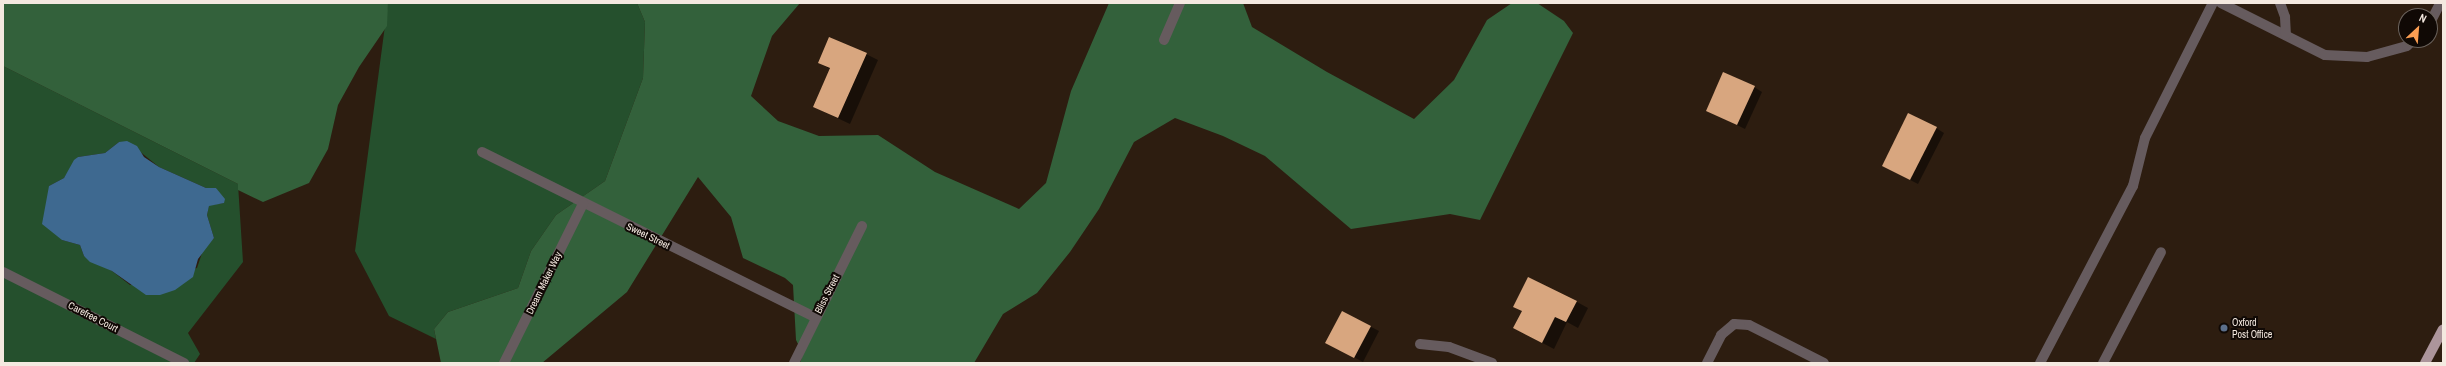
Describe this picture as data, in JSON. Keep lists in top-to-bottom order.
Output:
{
  "streets": {
    "street": [
      "Sweet Street",
      "Dream Maker Way",
      "Bliss Street",
      "Carefree Court"
    ]
  },
  "crossings": [
    ["Sweet Street", "Dream Maker Way"],
    ["Sweet Street", "Bliss Street"]
  ],
  "places": ["Oxford Post Office"],
  "north": "top right"
}
